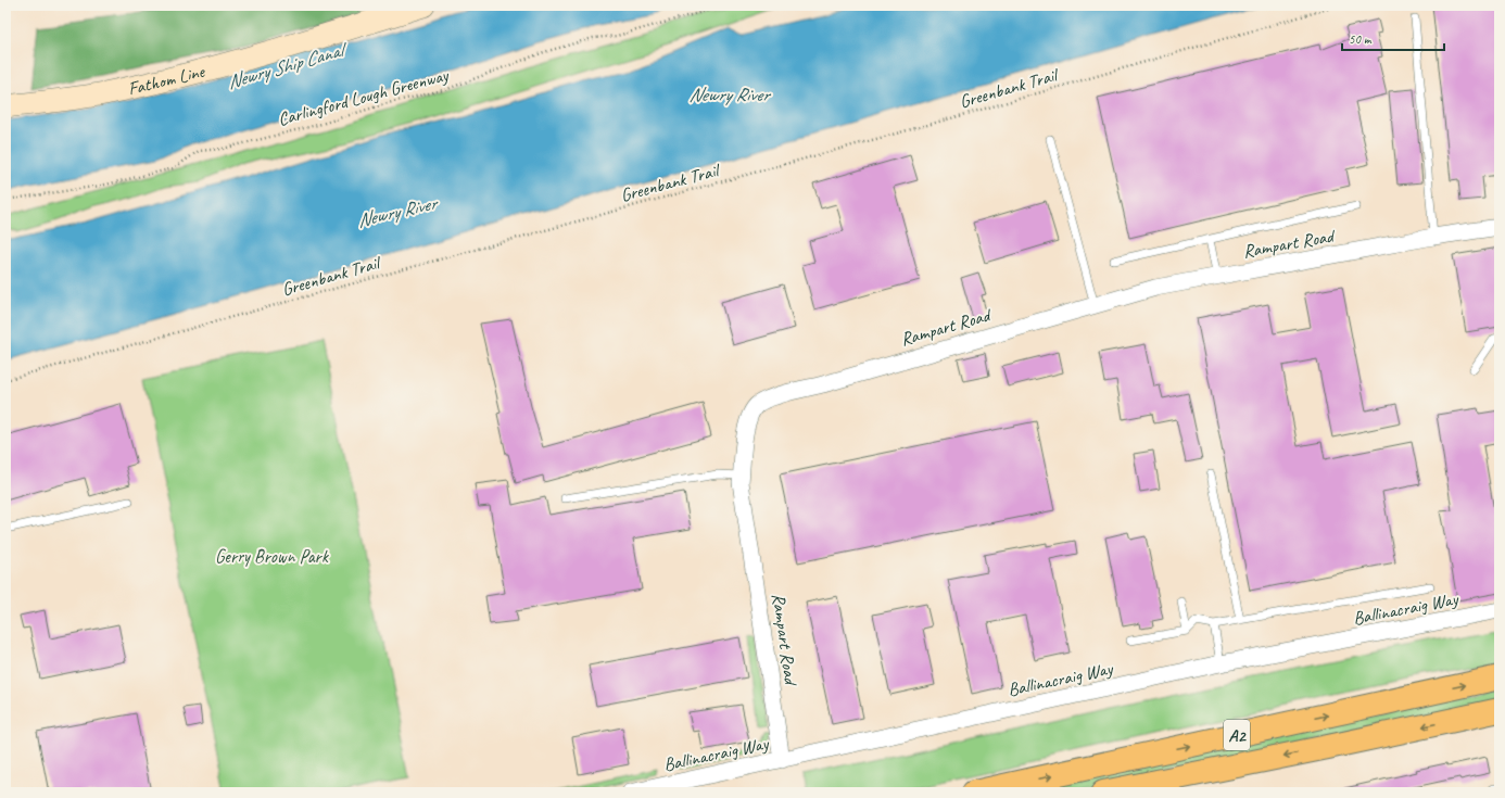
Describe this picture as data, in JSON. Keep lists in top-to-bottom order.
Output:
{
  "streets": {
    "highway": ["A2"],
    "main road": ["Fathom Line"],
    "street": ["Rampart Road", "Ballinacraig Way"],
    "path": ["Greenbank Trail", "Carlingford Lough Greenway"]
  },
  "crossings": [
    ["Rampart Road", "Ballinacraig Way"]
  ],
  "water": ["Newry Ship Canal", "Newry River"],
  "parks": ["Gerry Brown Park"],
  "scale_bar": "50 m"
}
